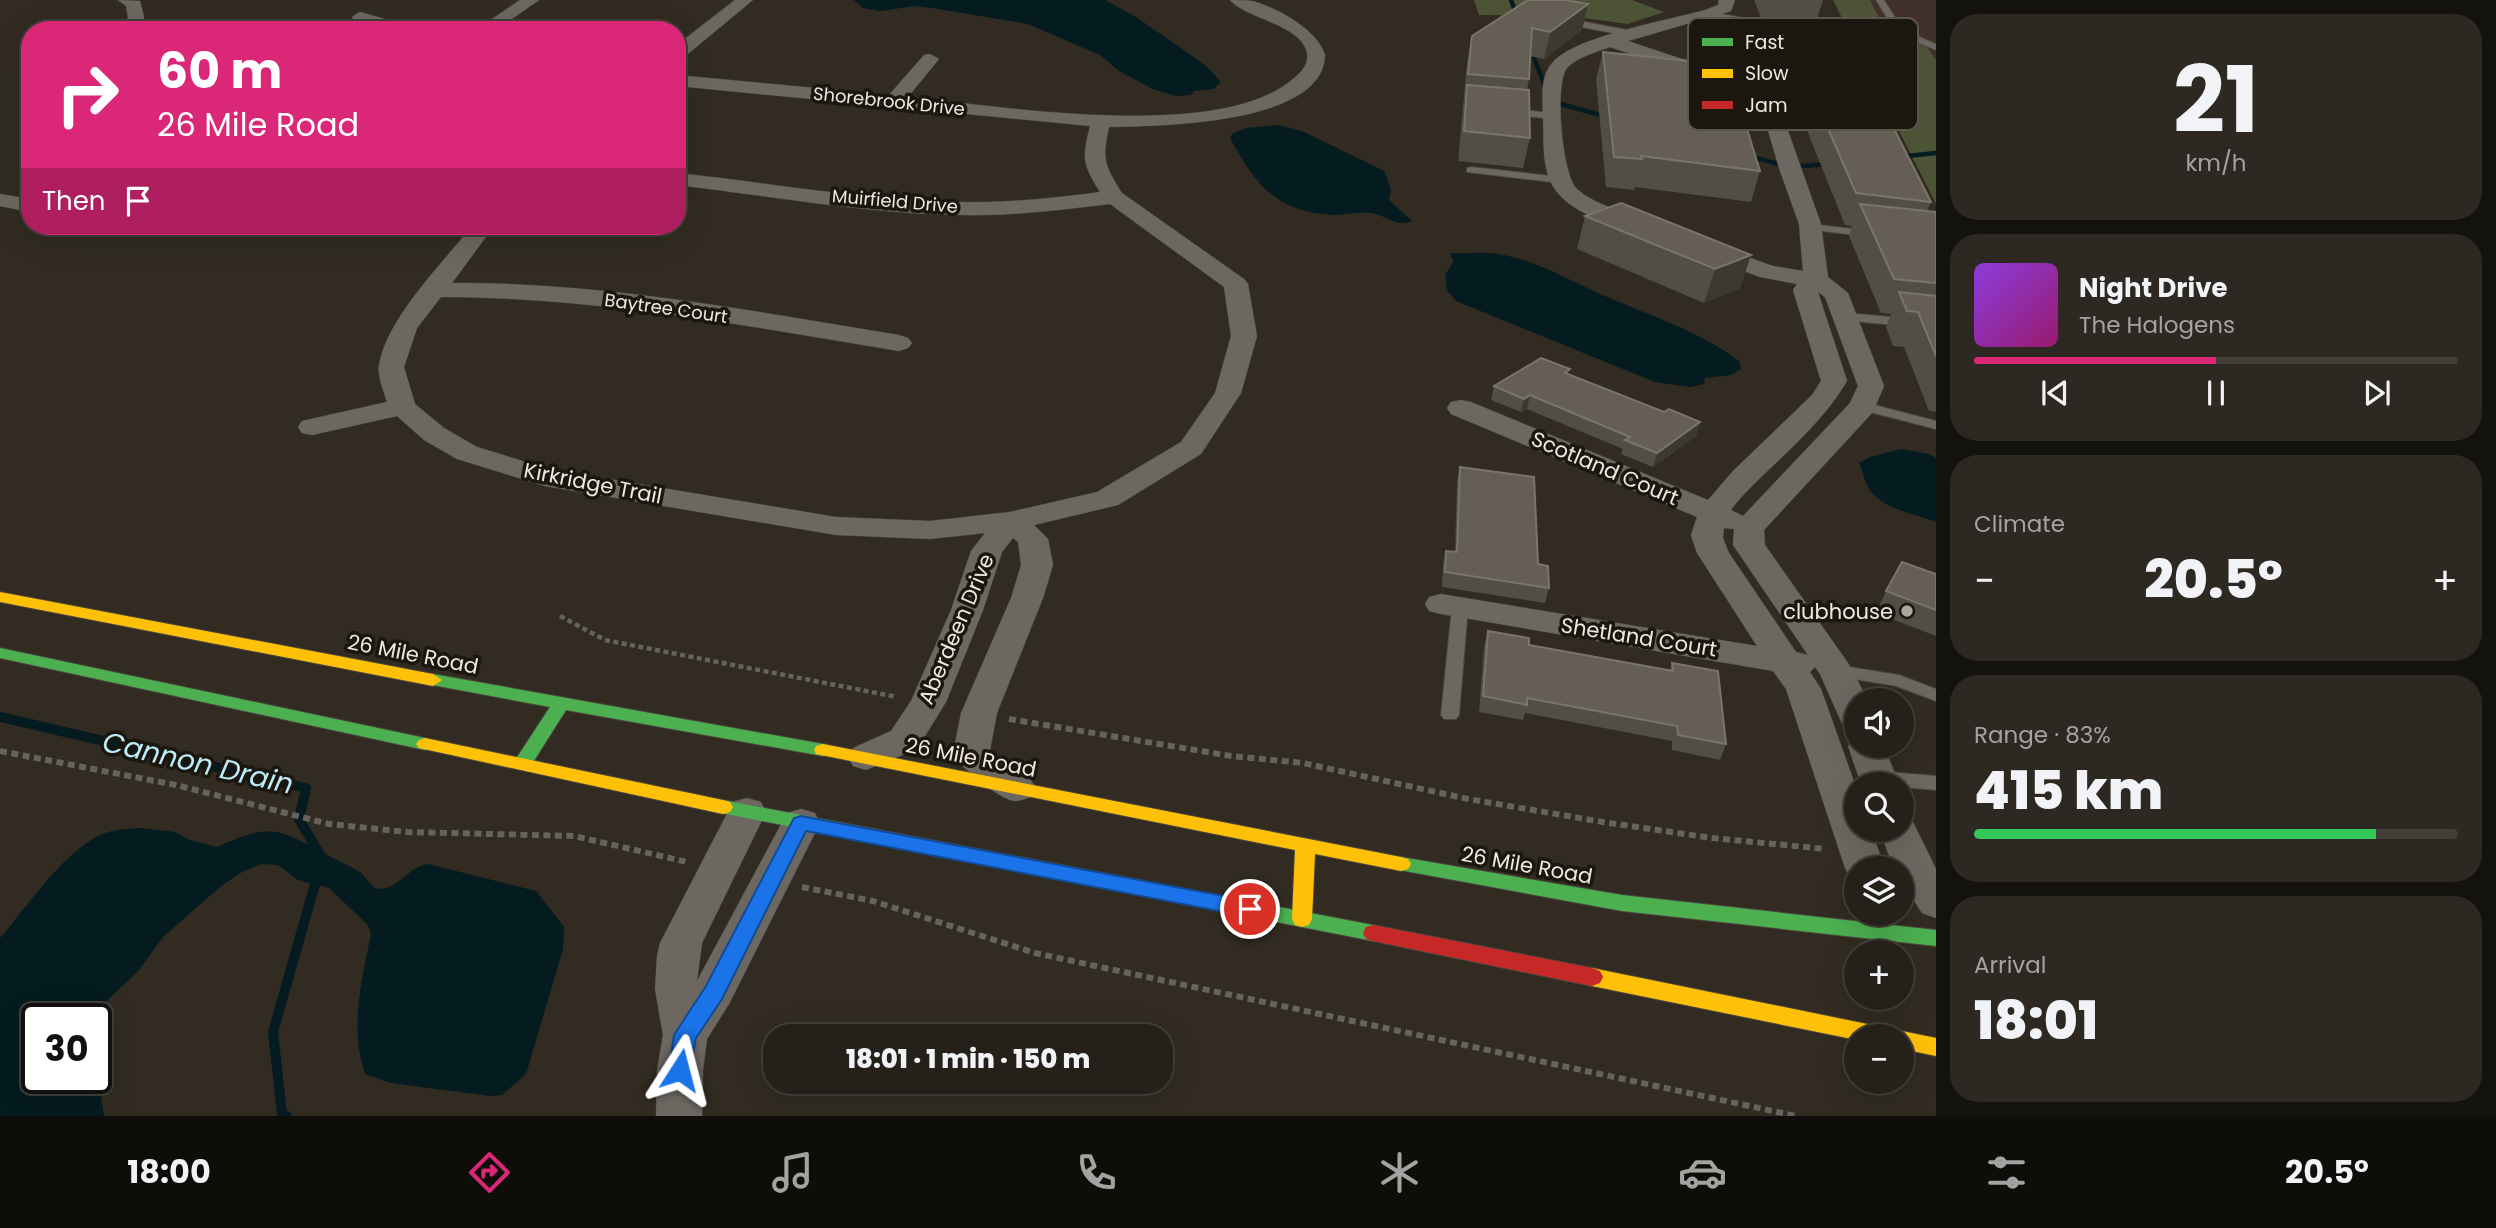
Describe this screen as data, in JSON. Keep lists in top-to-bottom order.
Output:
{
  "streets": {
    "main road": ["26 Mile Road"],
    "street": [
      "Shorebrook Drive",
      "Muirfield Drive",
      "Baytree Court",
      "Scotland Court",
      "Kirkridge Trail",
      "Aberdeen Drive",
      "Shetland Court"
    ]
  },
  "crossings": [
    ["Kirkridge Trail", "Aberdeen Drive"],
    ["Aberdeen Drive", "26 Mile Road"]
  ],
  "water": ["Cannon Drain"],
  "places": ["clubhouse"],
  "legend": ["Fast", "Slow", "Jam"],
  "page": {
    "tile": [
      ["21", "km/h"],
      "Climate",
      ["Range · 83%", "415 km"],
      ["Arrival", "18:01"]
    ],
    "turn": ["60 m", "26 Mile Road"],
    "then": "Then",
    "song": ["Night Drive", "The Halogens"],
    "heat": ["−", "20.5°", "+"],
    "map_buttons": ["+", "−"],
    "limit": "30",
    "trip": "18:01 · 1 min · 150 m",
    "tabs": ["18:00", "20.5°"]
  }
}
